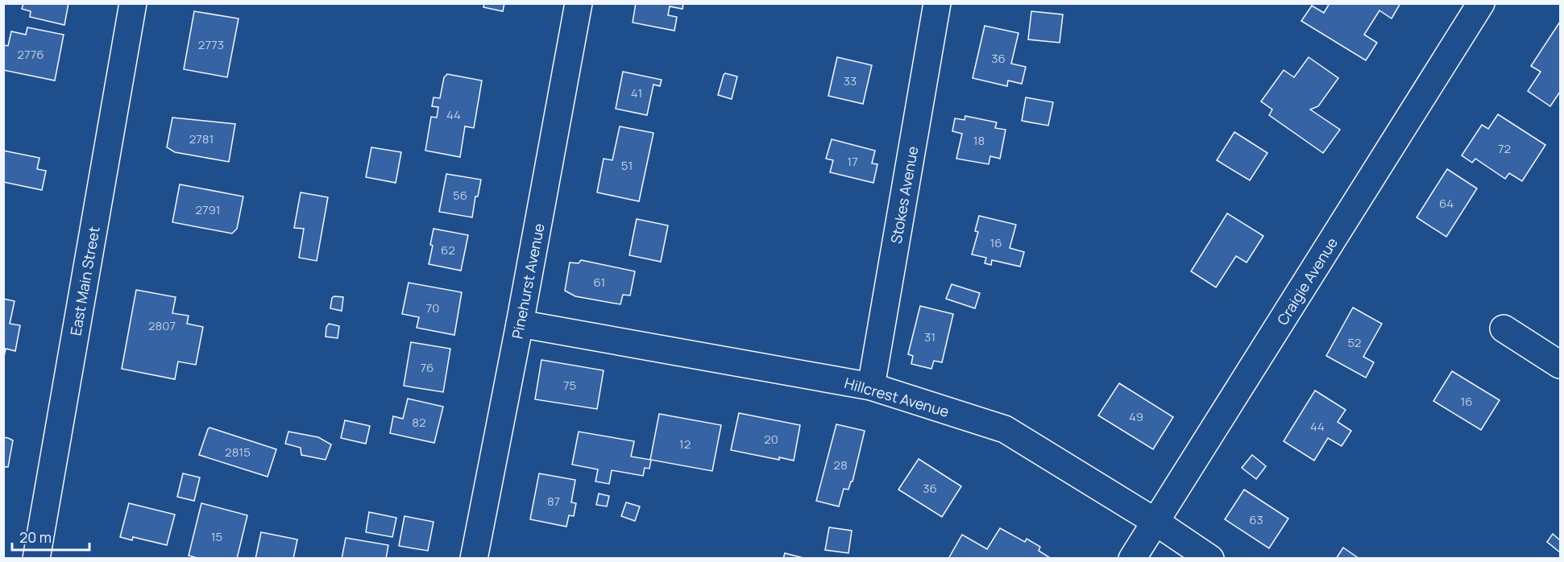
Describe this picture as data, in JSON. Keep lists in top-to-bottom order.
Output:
{
  "streets": {
    "street": [
      "Stokes Avenue",
      "East Main Street",
      "Pinehurst Avenue",
      "Craigie Avenue",
      "Hillcrest Avenue"
    ]
  },
  "crossings": [
    ["Stokes Avenue", "Hillcrest Avenue"],
    ["Pinehurst Avenue", "Hillcrest Avenue"],
    ["Craigie Avenue", "Hillcrest Avenue"]
  ],
  "house_numbers": [
    "2773",
    "2776",
    "36",
    "33",
    "41",
    "44",
    "2781",
    "18",
    "72",
    "17",
    "51",
    "56",
    "64",
    "2791",
    "16",
    "62",
    "61",
    "70",
    "2807",
    "31",
    "52",
    "76",
    "75",
    "16",
    "49",
    "82",
    "44",
    "20",
    "12",
    "2815",
    "28",
    "36",
    "87",
    "63",
    "15"
  ],
  "scale_bar": "20 m"
}
